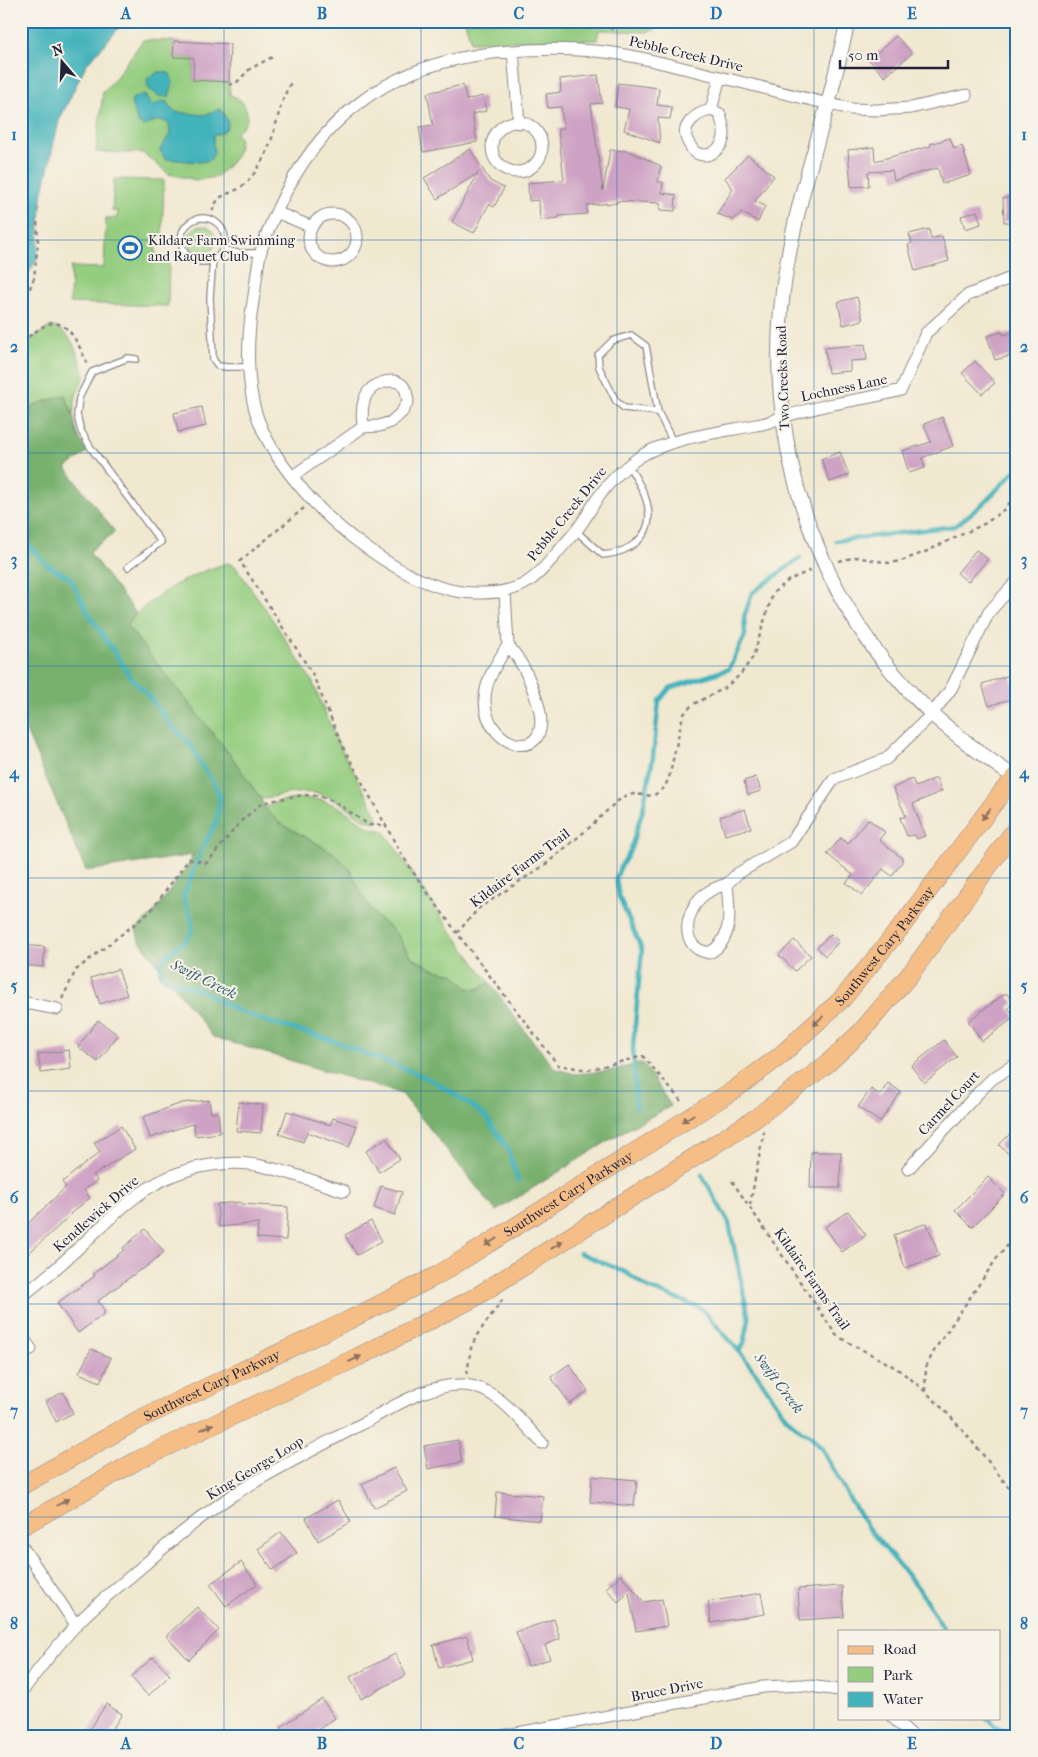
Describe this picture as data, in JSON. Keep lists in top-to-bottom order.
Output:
{
  "streets": {
    "main road": ["Southwest Cary Parkway"],
    "street": [
      "Pebble Creek Drive",
      "Two Creeks Road",
      "Lochness Lane",
      "Carmel Court",
      "Kendlewick Drive",
      "King George Loop",
      "Bruce Drive"
    ],
    "path": ["Kildaire Farms Trail"]
  },
  "crossings": [
    ["Pebble Creek Drive", "Two Creeks Road"],
    ["Pebble Creek Drive", "Lochness Lane"],
    ["Two Creeks Road", "Lochness Lane"],
    ["Two Creeks Road", "Southwest Cary Parkway"]
  ],
  "water": ["Swift Creek"],
  "places": {
    "sports": ["Kildare Farm Swimming and Raquet Club"]
  },
  "legend": ["Road", "Park", "Water"],
  "scale_bar": "50 m",
  "north": "top",
  "grid": {
    "columns": [
      "A",
      "B",
      "C",
      "D",
      "E"
    ],
    "rows": [
      "1",
      "2",
      "3",
      "4",
      "5",
      "6",
      "7",
      "8"
    ]
  }
}
